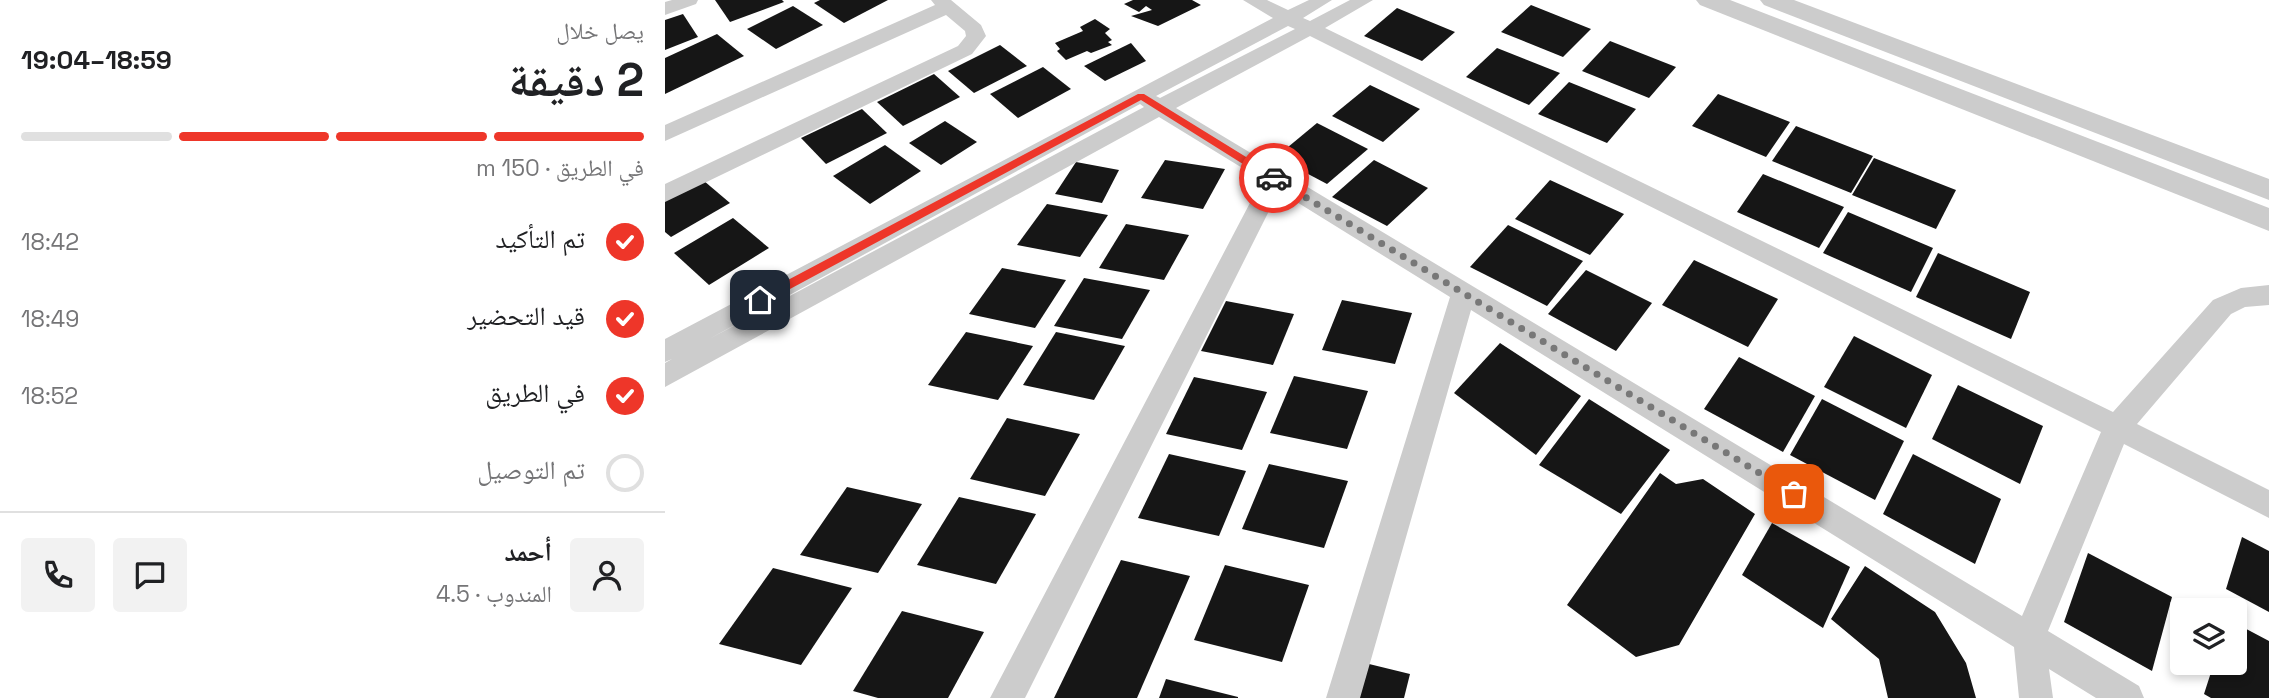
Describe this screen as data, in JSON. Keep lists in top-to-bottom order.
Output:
{
  "page": {
    "heading": ["2 دقيقة", "يصل خلال", "18:59–19:04"],
    "panel": ["أحمد", "المندوب · 4.5"],
    "bar": "في الطريق · 150 m",
    "list": [
      ["تم التأكيد", "18:42"],
      ["قيد التحضير", "18:49"],
      ["في الطريق", "18:52"],
      "تم التوصيل"
    ]
  }
}
